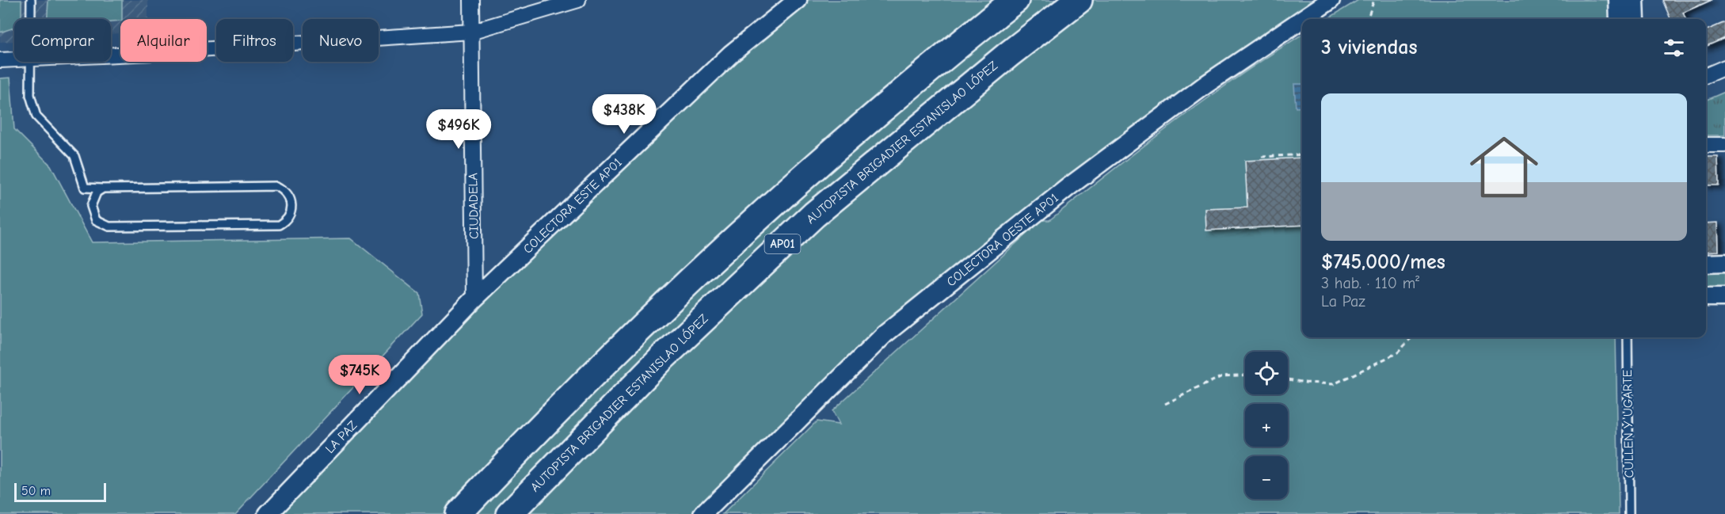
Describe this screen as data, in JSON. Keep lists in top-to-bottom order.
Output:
{
  "streets": {
    "highway": ["AUTOPISTA BRIGADIER ESTANISLAO LÓPEZ", "AP01"],
    "street": [
      "CIUDADELA",
      "COLECTORA ESTE AP01",
      "COLECTORA OESTE AP01",
      "LA PAZ"
    ],
    "lane": ["CULLEN Y UGARTE"]
  },
  "crossings": [
    ["CIUDADELA", "COLECTORA ESTE AP01"],
    ["CIUDADELA", "LA PAZ"],
    ["COLECTORA ESTE AP01", "LA PAZ"]
  ],
  "scale_bar": "50 m",
  "page": {
    "chip": [
      "Comprar",
      "Alquilar",
      "Filtros",
      "Nuevo"
    ],
    "heading": "3 viviendas",
    "list": [
      {
        "name": "$745,000/mes",
        "note": "3 hab. · 110 m² · La Paz"
      }
    ],
    "price": ["$438K", "$496K", "$745K"],
    "map_buttons": ["+", "−"],
    "scale": "50 m"
  }
}
